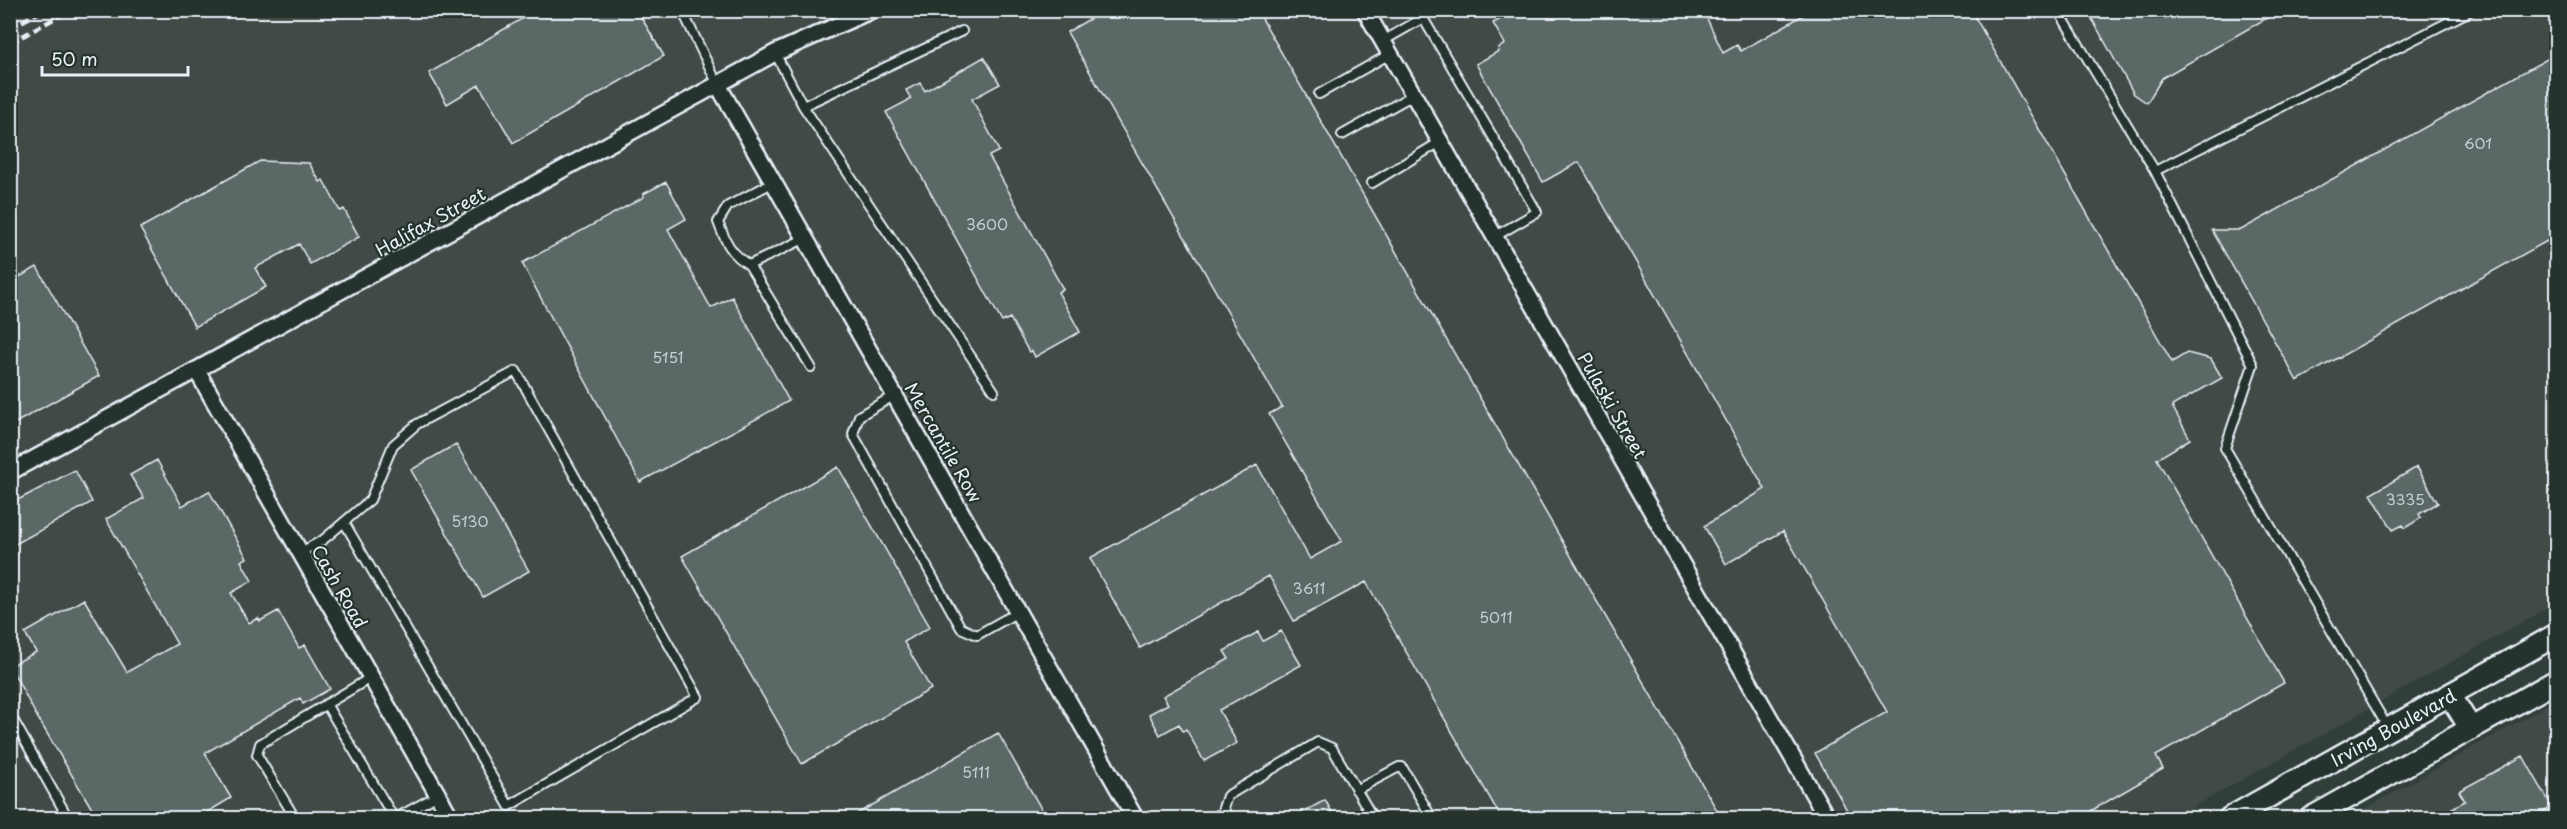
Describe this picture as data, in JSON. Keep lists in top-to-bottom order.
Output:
{
  "streets": {
    "main road": ["Irving Boulevard"],
    "street": [
      "Halifax Street",
      "Pulaski Street",
      "Mercantile Row",
      "Cash Road"
    ]
  },
  "crossings": [
    ["Halifax Street", "Mercantile Row"],
    ["Halifax Street", "Cash Road"]
  ],
  "house_numbers": [
    "601",
    "3600",
    "5151",
    "3335",
    "5130",
    "3611",
    "5011",
    "5111"
  ],
  "scale_bar": "50 m"
}
